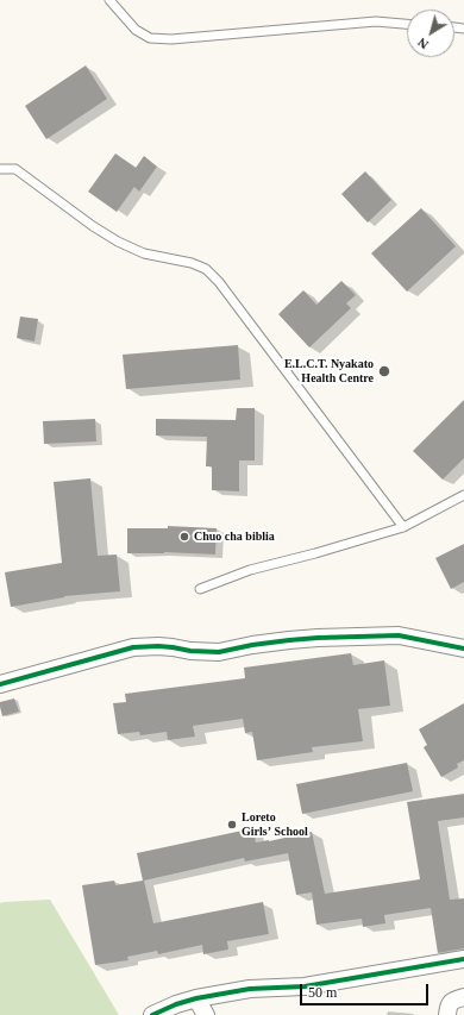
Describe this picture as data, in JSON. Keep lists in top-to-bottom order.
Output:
{
  "places": ["E.L.C.T. Nyakato Health Centre", "Chuo cha biblia", "Loreto Girls’ School"],
  "scale_bar": "50 m",
  "north": "bottom left"
}
